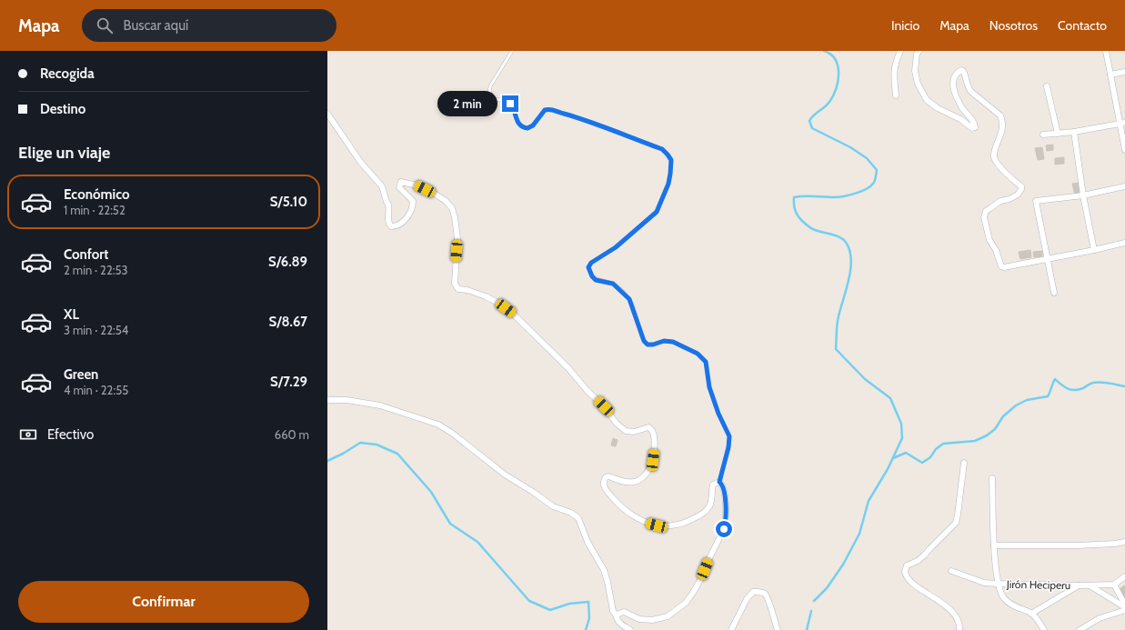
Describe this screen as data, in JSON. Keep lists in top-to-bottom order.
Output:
{
  "streets": {
    "street": ["Jirón Heciperu"]
  },
  "page": {
    "header": "Mapa",
    "search": "Buscar aquí",
    "nav": [
      "Inicio",
      "Mapa",
      "Nosotros",
      "Contacto"
    ],
    "banner": ["Recogida", "Destino"],
    "bubble": "2 min",
    "heading": "Elige un viaje",
    "list": [
      {
        "name": "Económico",
        "note": "1 min · 22:52",
        "value": "S/5.10"
      },
      {
        "name": "Confort",
        "note": "2 min · 22:53",
        "value": "S/6.89"
      },
      {
        "name": "XL",
        "note": "3 min · 22:54",
        "value": "S/8.67"
      },
      {
        "name": "Green",
        "note": "4 min · 22:55",
        "value": "S/7.29"
      }
    ],
    "pay": ["Efectivo", "660 m"],
    "buttons": "Confirmar"
  }
}
